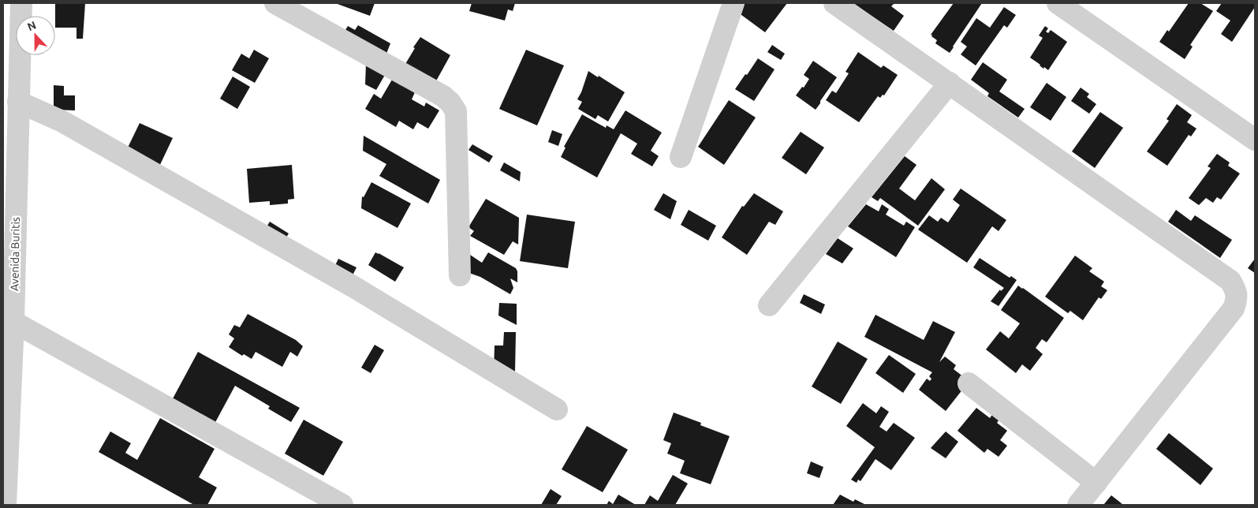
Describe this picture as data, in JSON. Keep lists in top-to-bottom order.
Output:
{
  "streets": {
    "street": ["Avenida Buritis"]
  },
  "north": "top"
}
